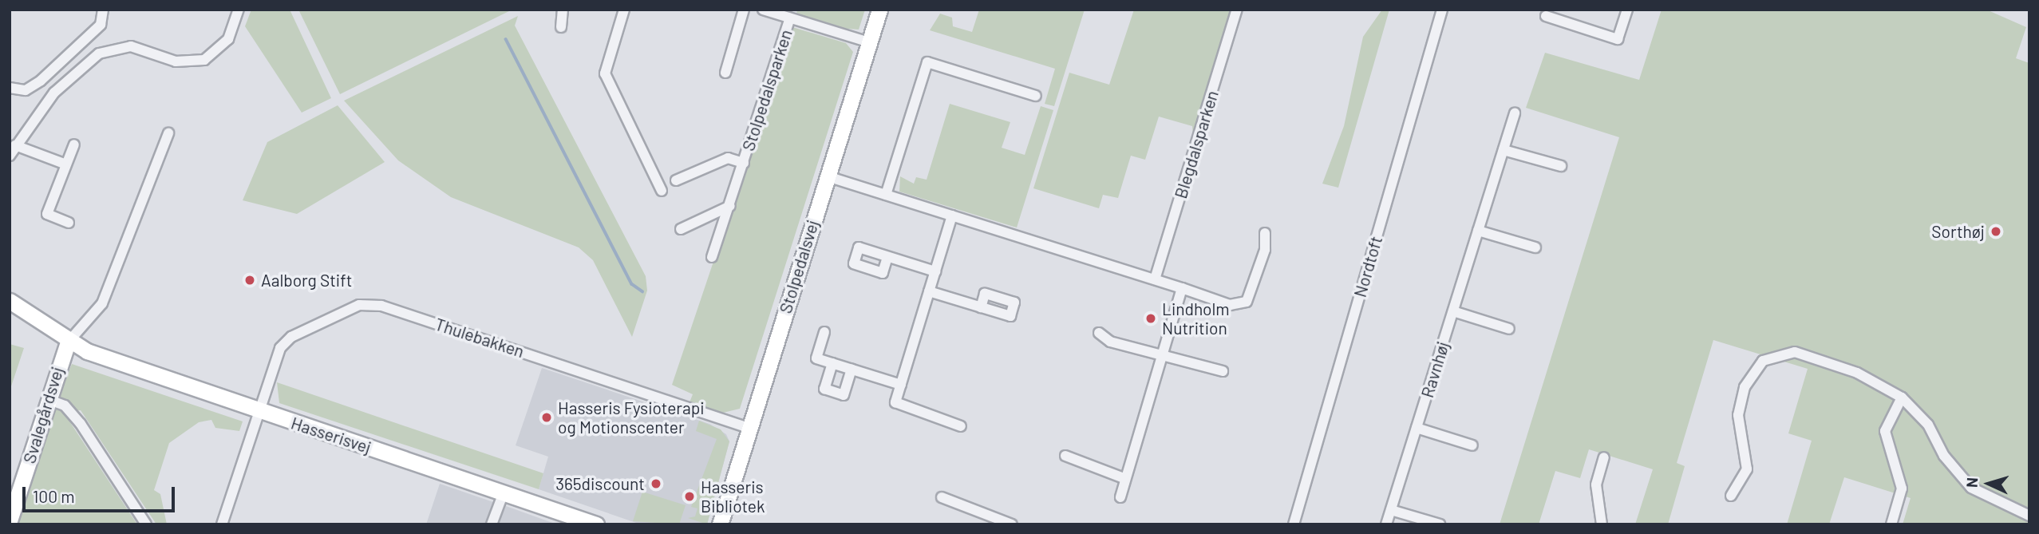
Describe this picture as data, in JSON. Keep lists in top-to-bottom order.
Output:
{
  "streets": {
    "street": [
      "Stolpedalsparken",
      "Blegdalsparken",
      "Stolpedalsvej",
      "Nordtoft",
      "Thulebakken",
      "Ravnhøj",
      "Svalegårdsvej",
      "Hasserisvej"
    ]
  },
  "crossings": [
    ["Stolpedalsparken", "Stolpedalsvej"],
    ["Stolpedalsvej", "Thulebakken"],
    ["Thulebakken", "Hasserisvej"],
    ["Svalegårdsvej", "Hasserisvej"]
  ],
  "places": [
    "Sorthøj",
    "Aalborg Stift",
    "Lindholm Nutrition",
    "Hasseris Fysioterapi og Motionscenter",
    "365discount",
    "Hasseris Bibliotek"
  ],
  "scale_bar": "100 m",
  "north": "left"
}
